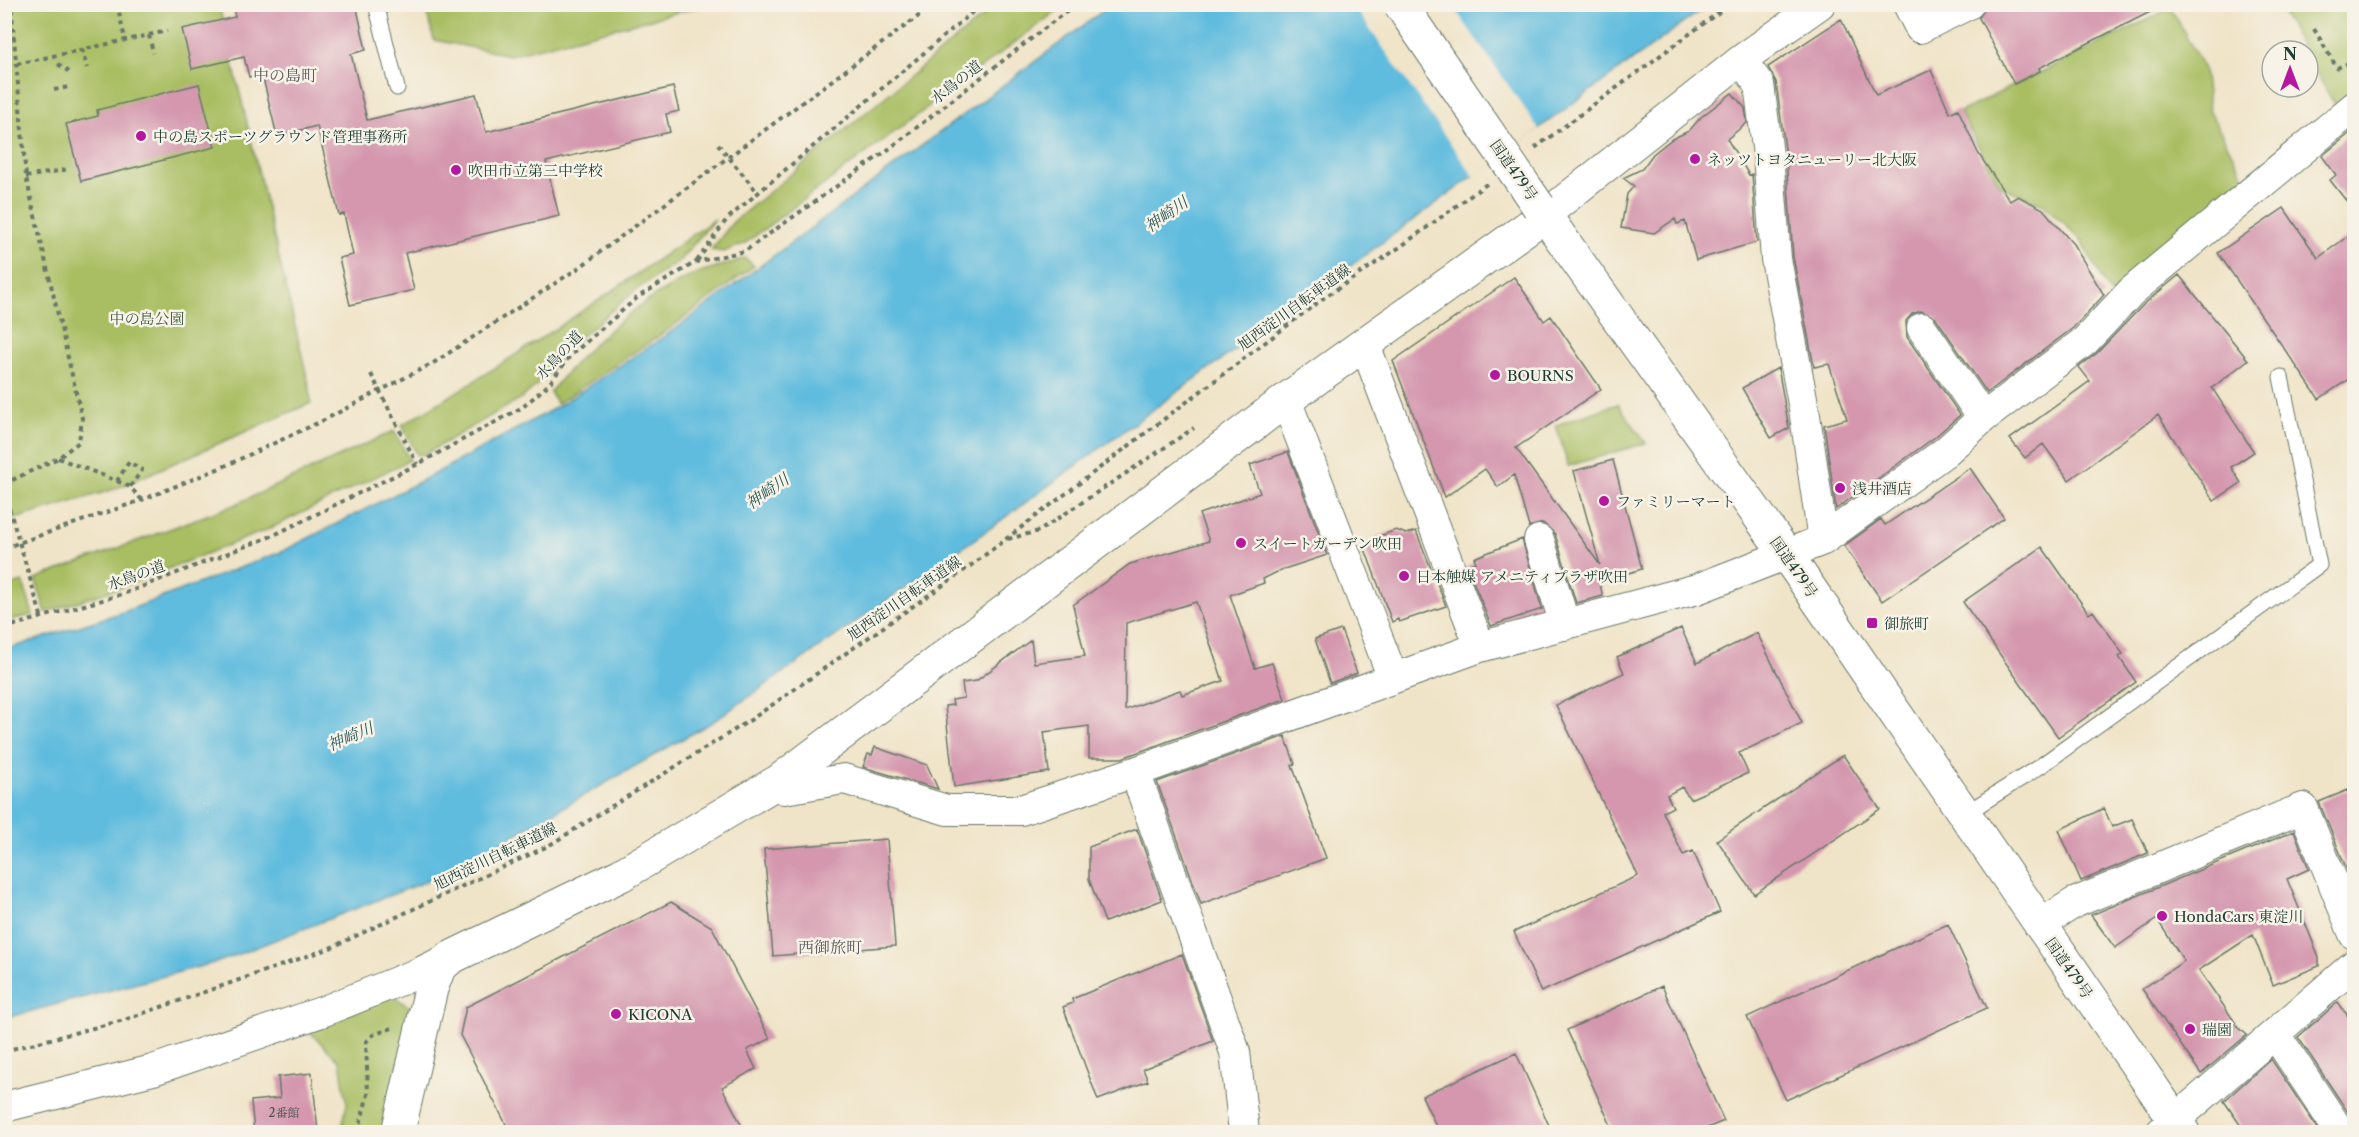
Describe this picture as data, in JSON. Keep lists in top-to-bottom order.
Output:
{
  "streets": {
    "main road": ["国道479号"],
    "path": ["水鳥の道", "旭西淀川自転車道線"]
  },
  "districts": ["中の島町", "西御旅町"],
  "water": ["神崎川"],
  "parks": ["中の島公園"],
  "places": {
    "other": [
      "中の島スポーツグラウンド管理事務所",
      "ネッツトヨタニューリー北大阪",
      "吹田市立第三中学校",
      "BOURNS",
      "浅井酒店",
      "ファミリーマート",
      "スイートガーデン吹田",
      "日本触媒 アメニティプラザ吹田",
      "HondaCars 東淀川",
      "KICONA",
      "瑞園"
    ],
    "transit": ["御旅町"]
  },
  "house_numbers": ["2番館"],
  "north": "top"
}
